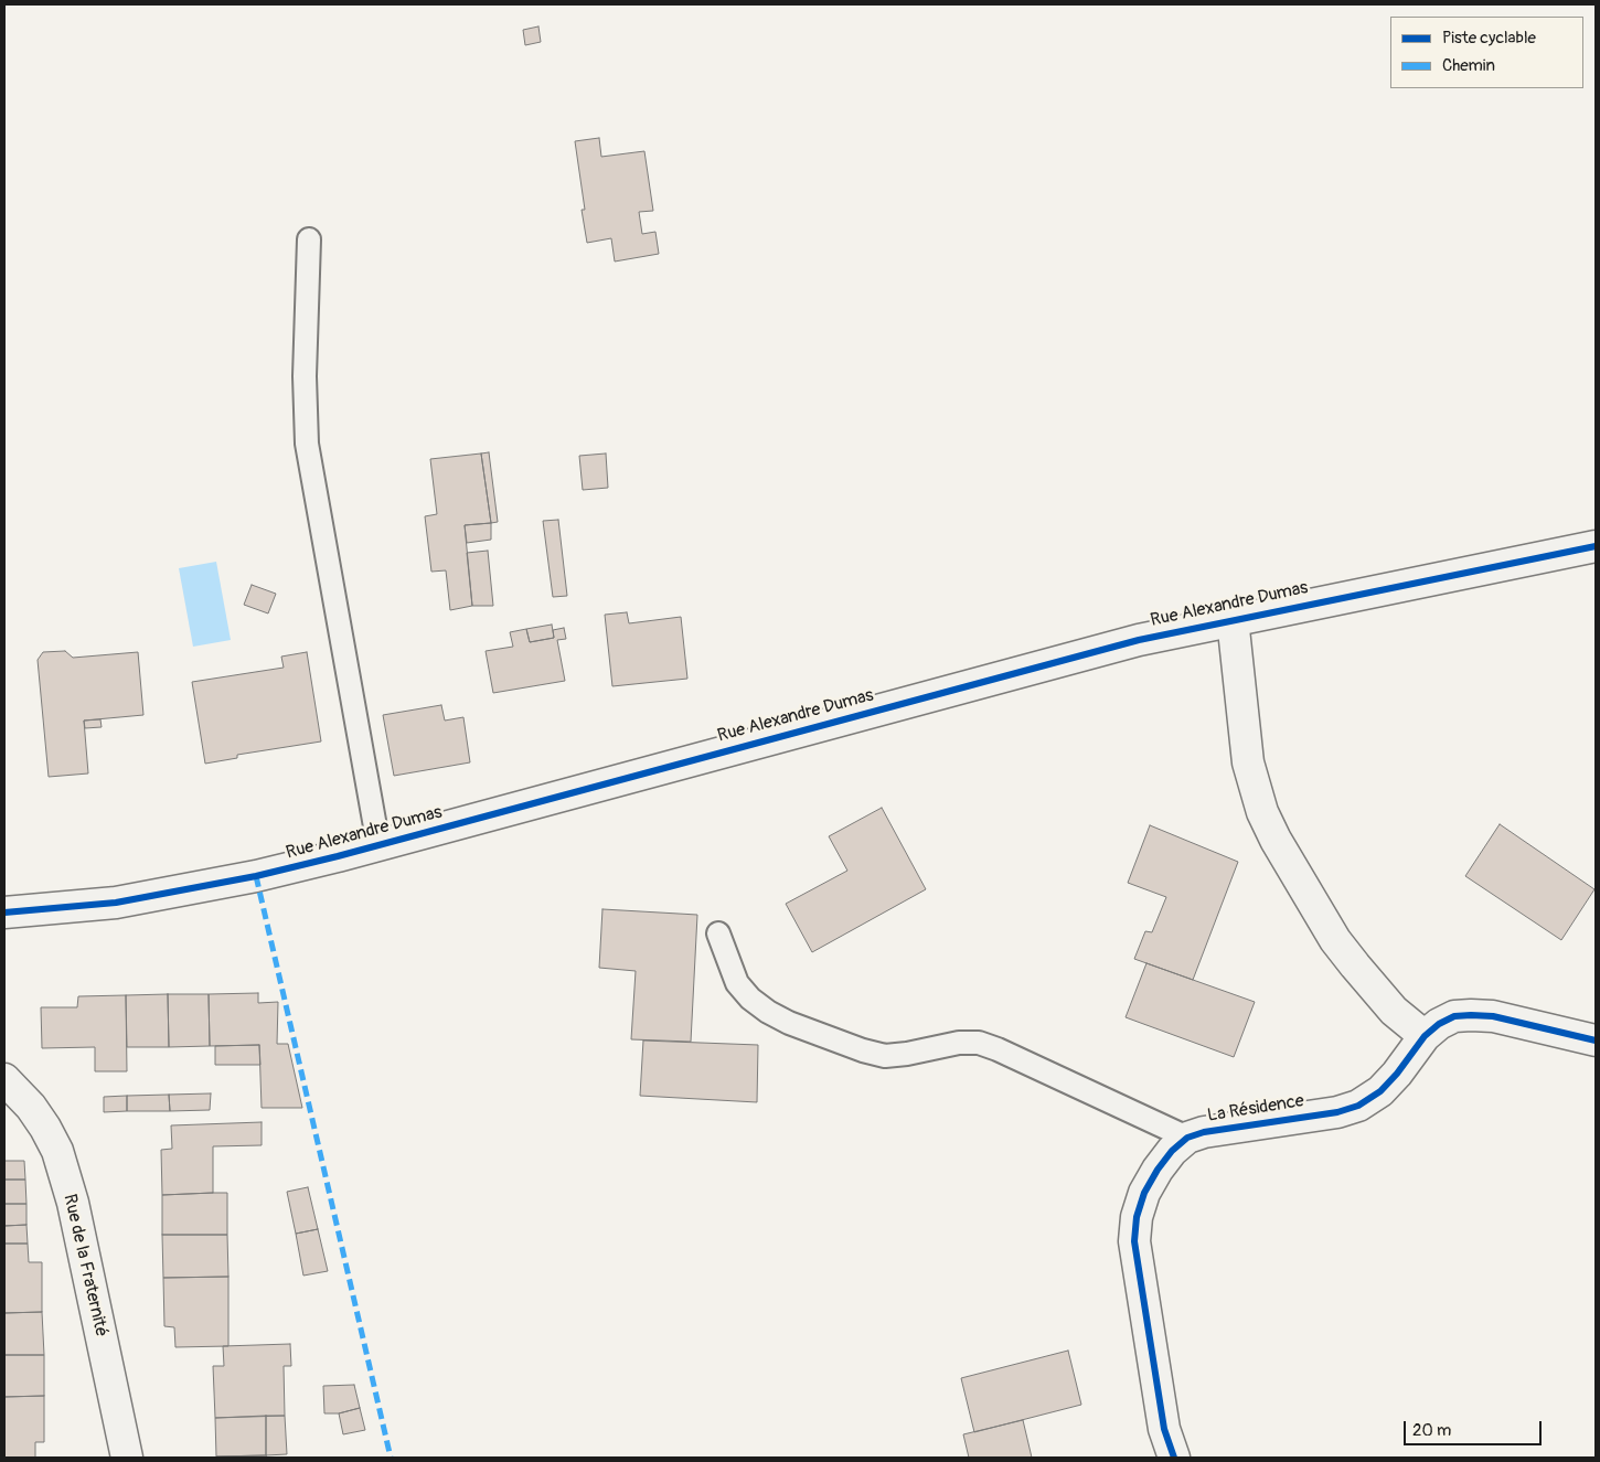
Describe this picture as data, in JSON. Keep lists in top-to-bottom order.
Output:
{
  "streets": {
    "street": ["Rue Alexandre Dumas", "La Résidence", "Rue de la Fraternité"]
  },
  "legend": ["Piste cyclable", "Chemin"],
  "scale_bar": "20 m"
}
